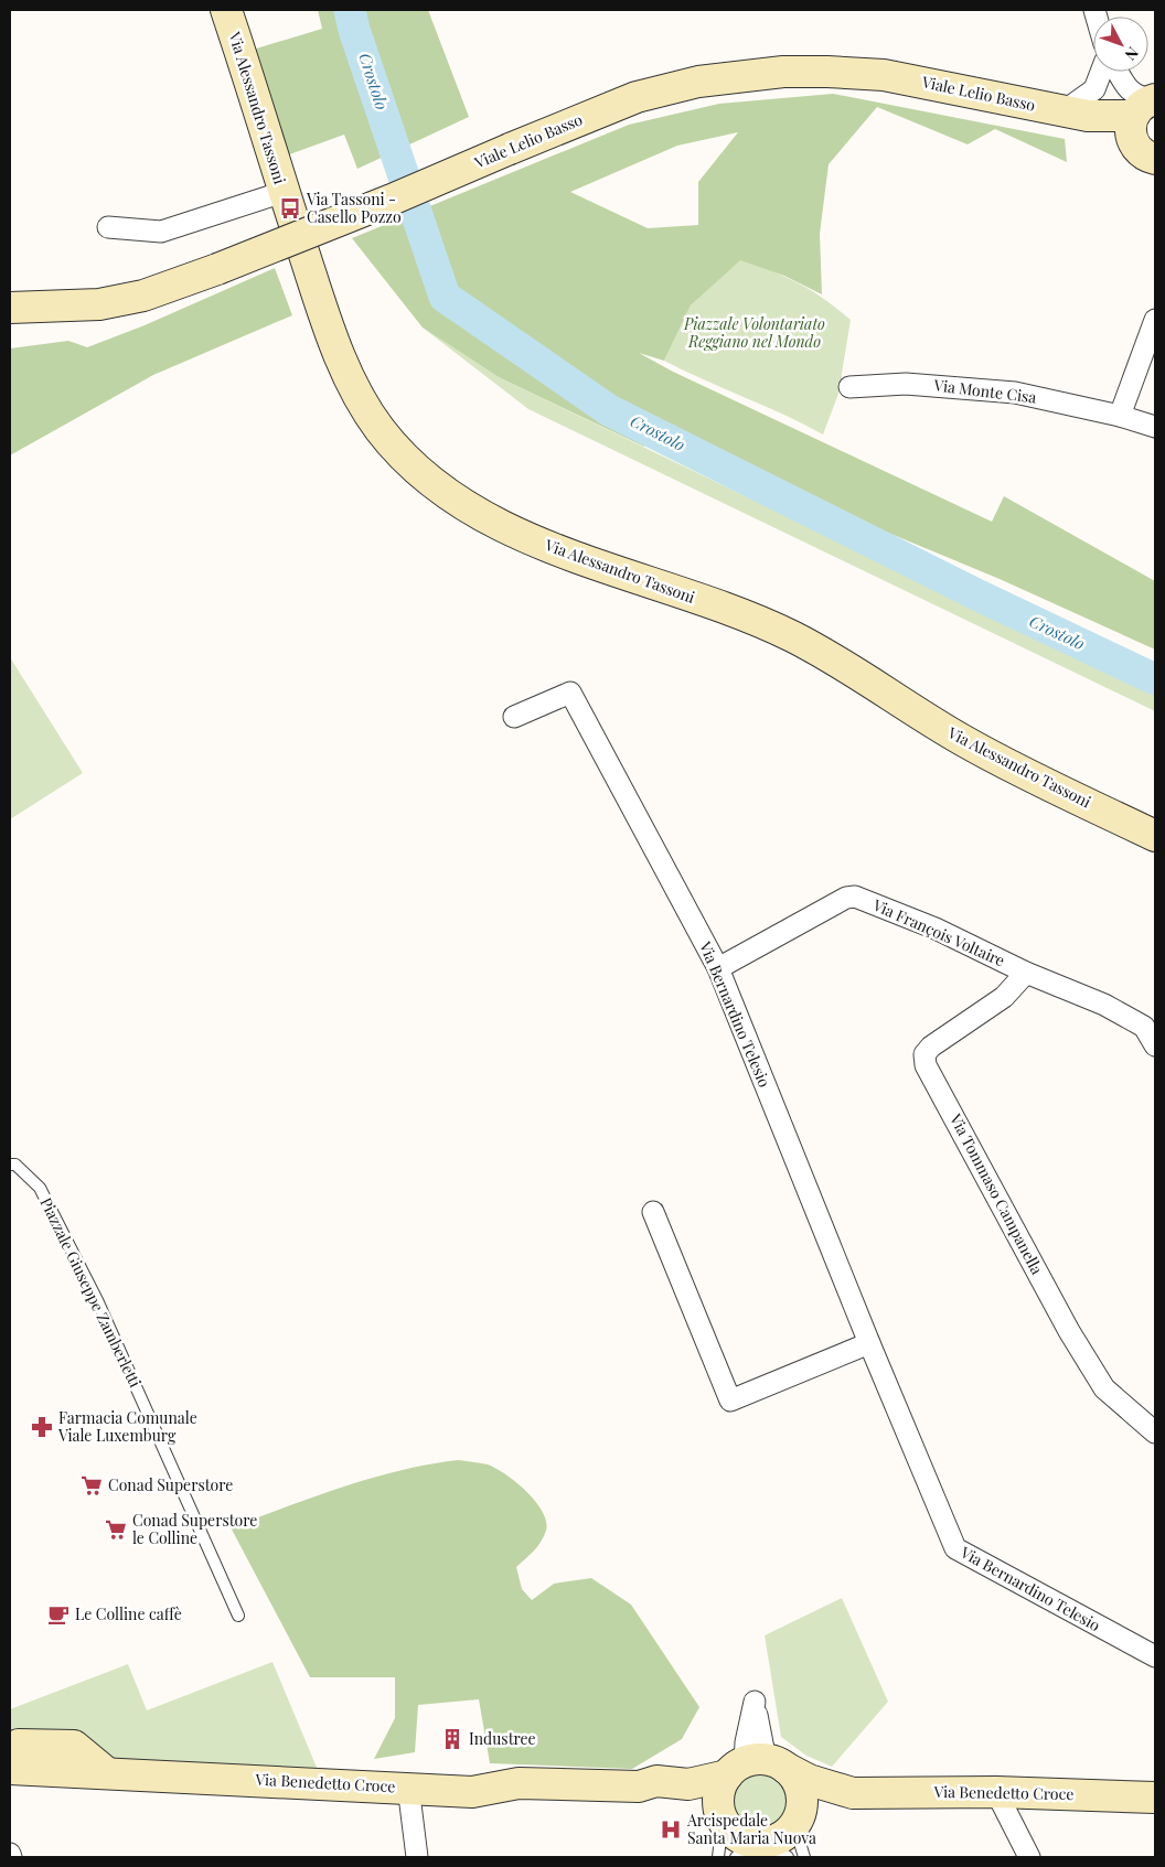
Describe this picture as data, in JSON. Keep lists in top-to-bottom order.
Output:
{
  "streets": {
    "street": [
      "Viale Lelio Basso",
      "Via Alessandro Tassoni",
      "Via Monte Cisa",
      "Via François Voltaire",
      "Via Bernardino Telesio",
      "Via Tommaso Campanella",
      "Via Benedetto Croce"
    ],
    "lane": ["Piazzale Giuseppe Zamberletti"]
  },
  "crossings": [
    ["Via François Voltaire", "Via Bernardino Telesio"],
    ["Via François Voltaire", "Via Tommaso Campanella"]
  ],
  "water": ["Crostolo"],
  "parks": ["Piazzale Volontariato Reggiano nel Mondo"],
  "places": {
    "bus stop": ["Via Tassoni - Casello Pozzo"],
    "pharmacy": ["Farmacia Comunale Viale Luxemburg"],
    "supermarket": ["Conad Superstore", "Conad Superstore le Colline"],
    "cafe": ["Le Colline caffè"],
    "building": ["Industree"],
    "hospital": ["Arcispedale Santa Maria Nuova"]
  },
  "north": "bottom right"
}
